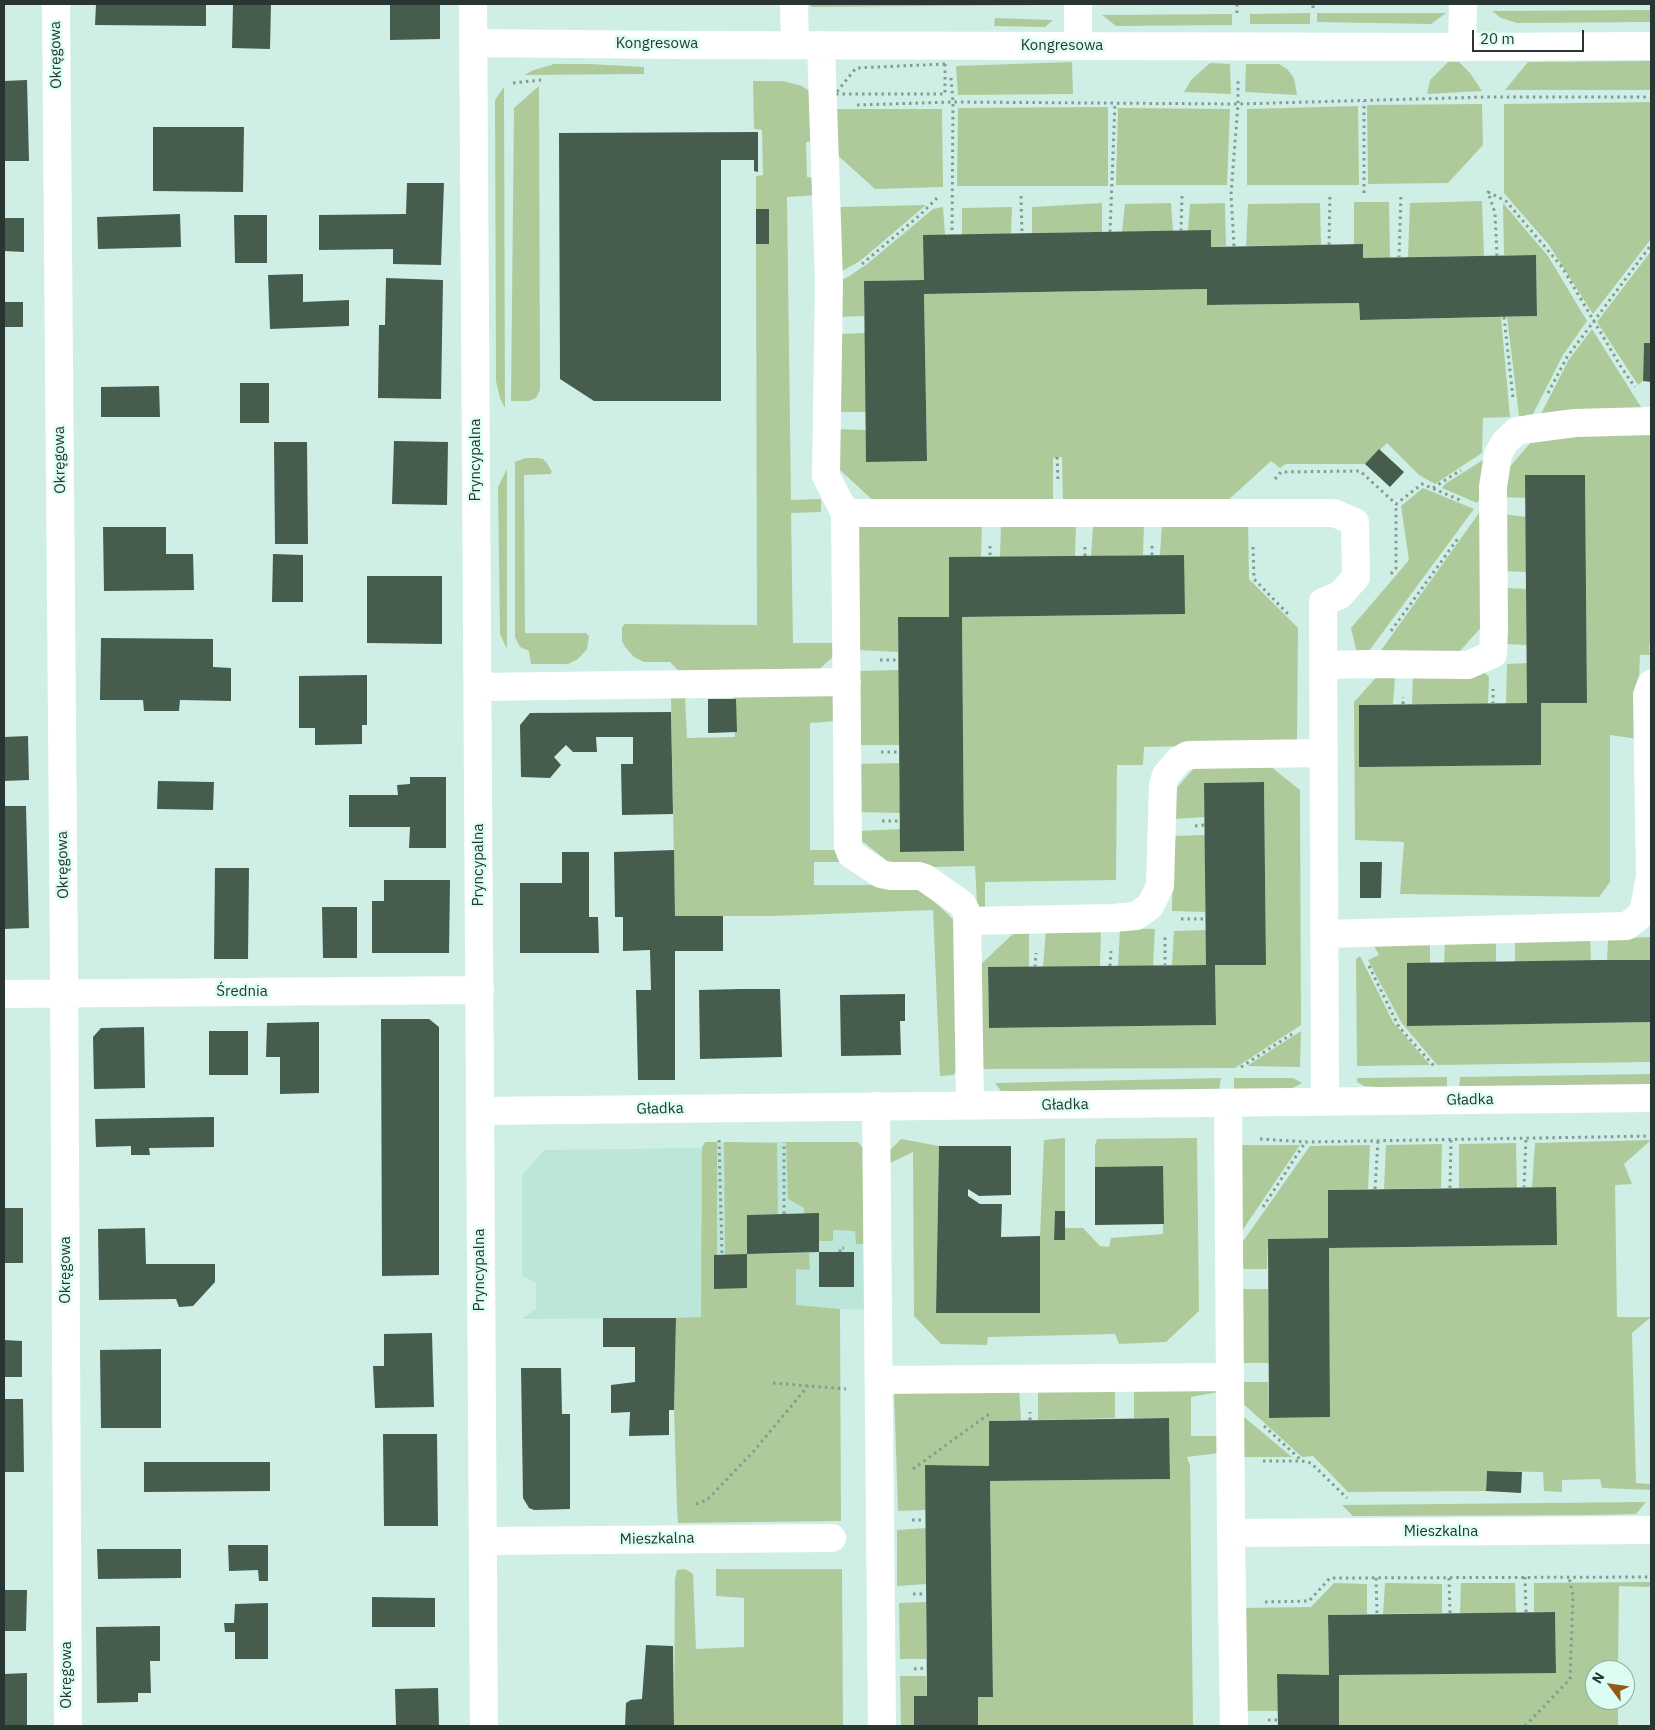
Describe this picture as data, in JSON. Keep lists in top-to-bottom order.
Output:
{
  "streets": {
    "street": [
      "Kongresowa",
      "Okręgowa",
      "Pryncypalna",
      "Średnia",
      "Gładka",
      "Mieszkalna"
    ]
  },
  "crossings": [
    ["Kongresowa", "Pryncypalna"],
    ["Okręgowa", "Średnia"],
    ["Pryncypalna", "Średnia"],
    ["Pryncypalna", "Gładka"],
    ["Pryncypalna", "Mieszkalna"]
  ],
  "scale_bar": "20 m",
  "north": "top left"
}
